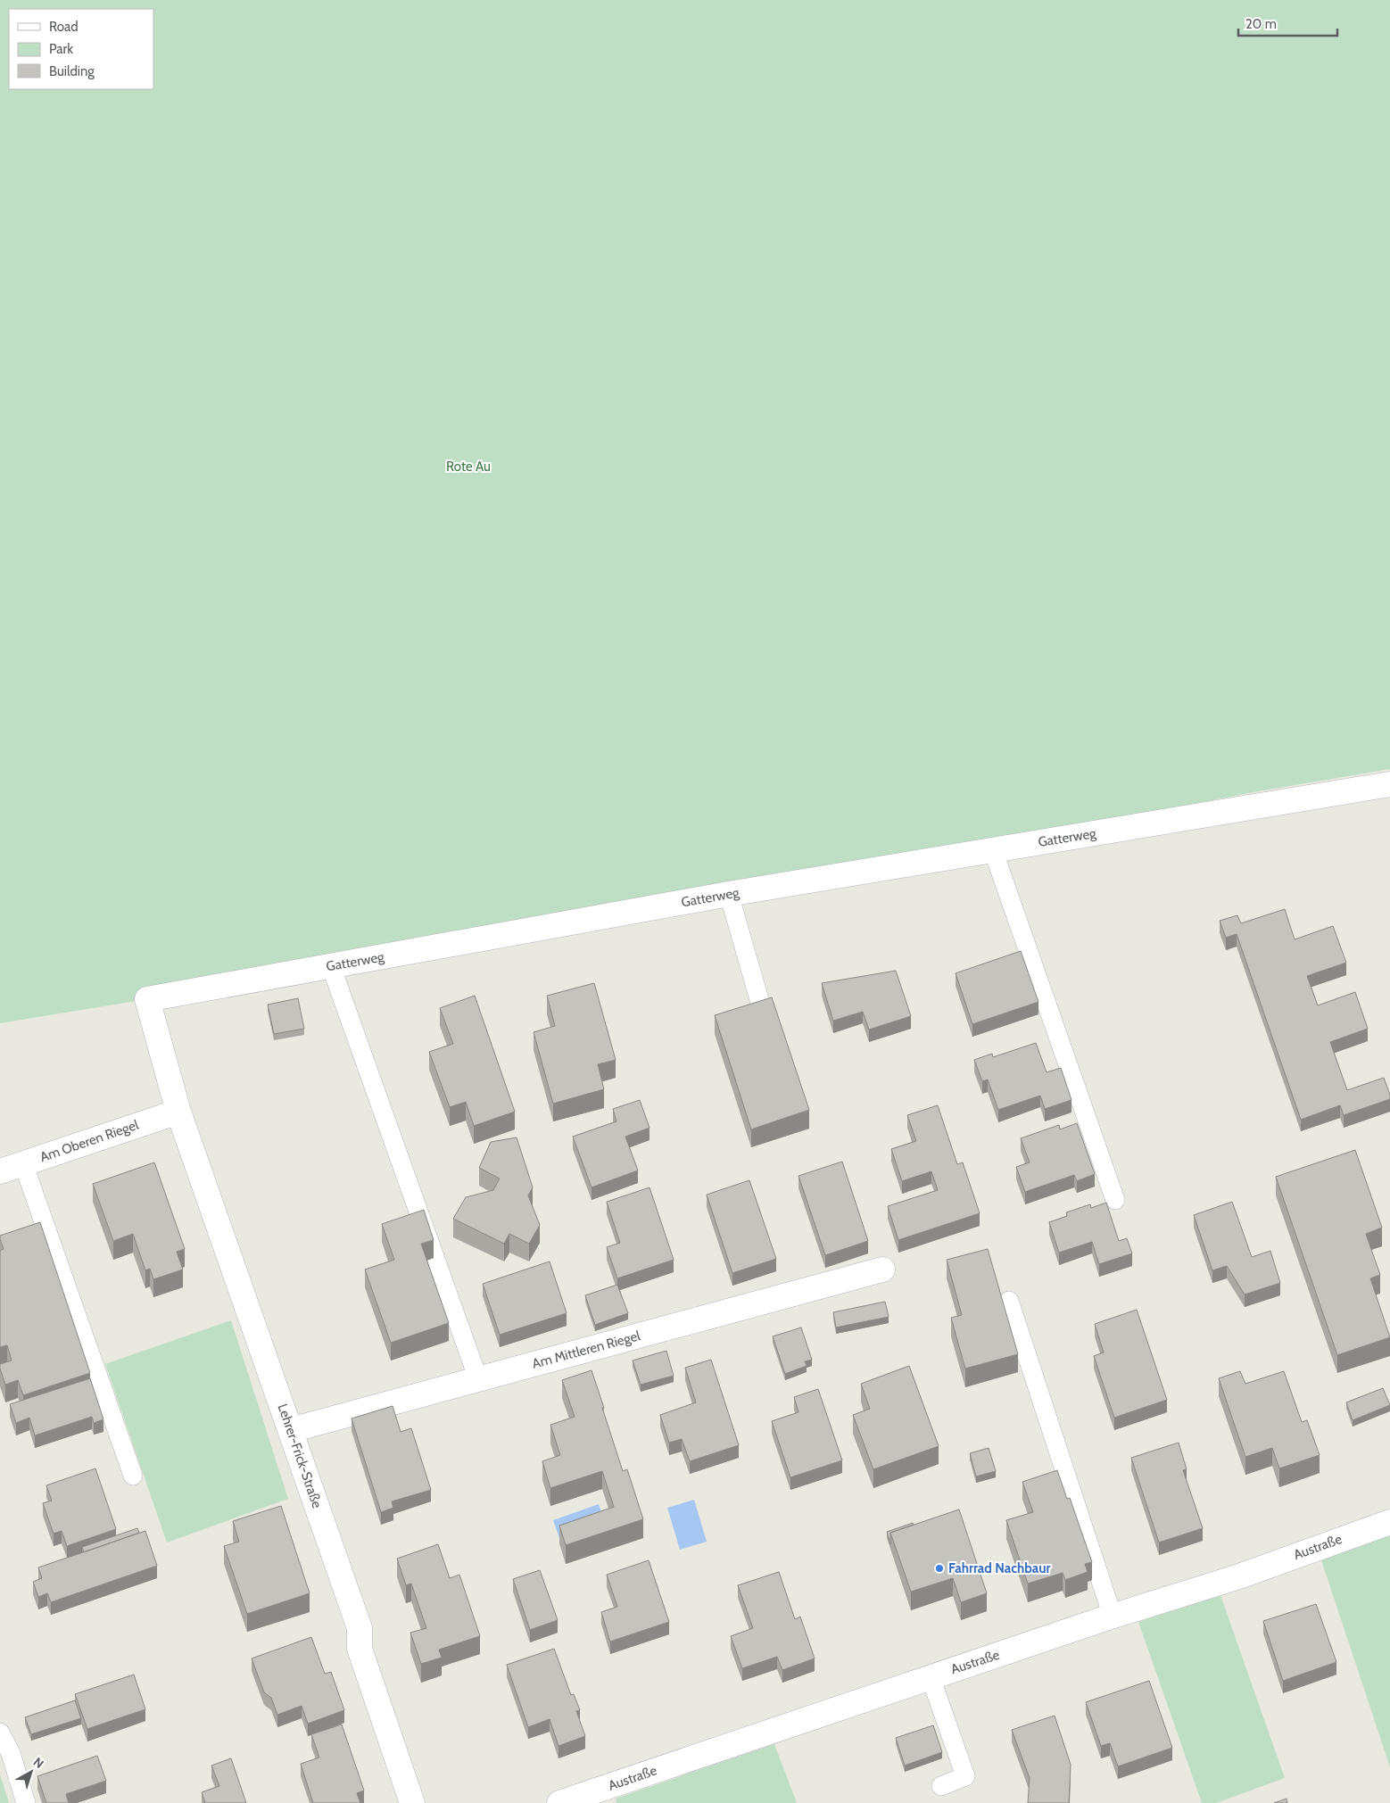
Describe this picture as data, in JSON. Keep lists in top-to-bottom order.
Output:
{
  "streets": {
    "street": [
      "Gatterweg",
      "Am Oberen Riegel",
      "Am Mittleren Riegel",
      "Lehrer-Frick-Straße",
      "Austraße"
    ]
  },
  "crossings": [
    ["Gatterweg", "Am Oberen Riegel"],
    ["Gatterweg", "Lehrer-Frick-Straße"],
    ["Am Oberen Riegel", "Lehrer-Frick-Straße"],
    ["Am Mittleren Riegel", "Lehrer-Frick-Straße"]
  ],
  "parks": ["Rote Au"],
  "places": ["Fahrrad Nachbaur"],
  "legend": ["Road", "Park", "Building"],
  "scale_bar": "20 m",
  "north": "top right"
}
